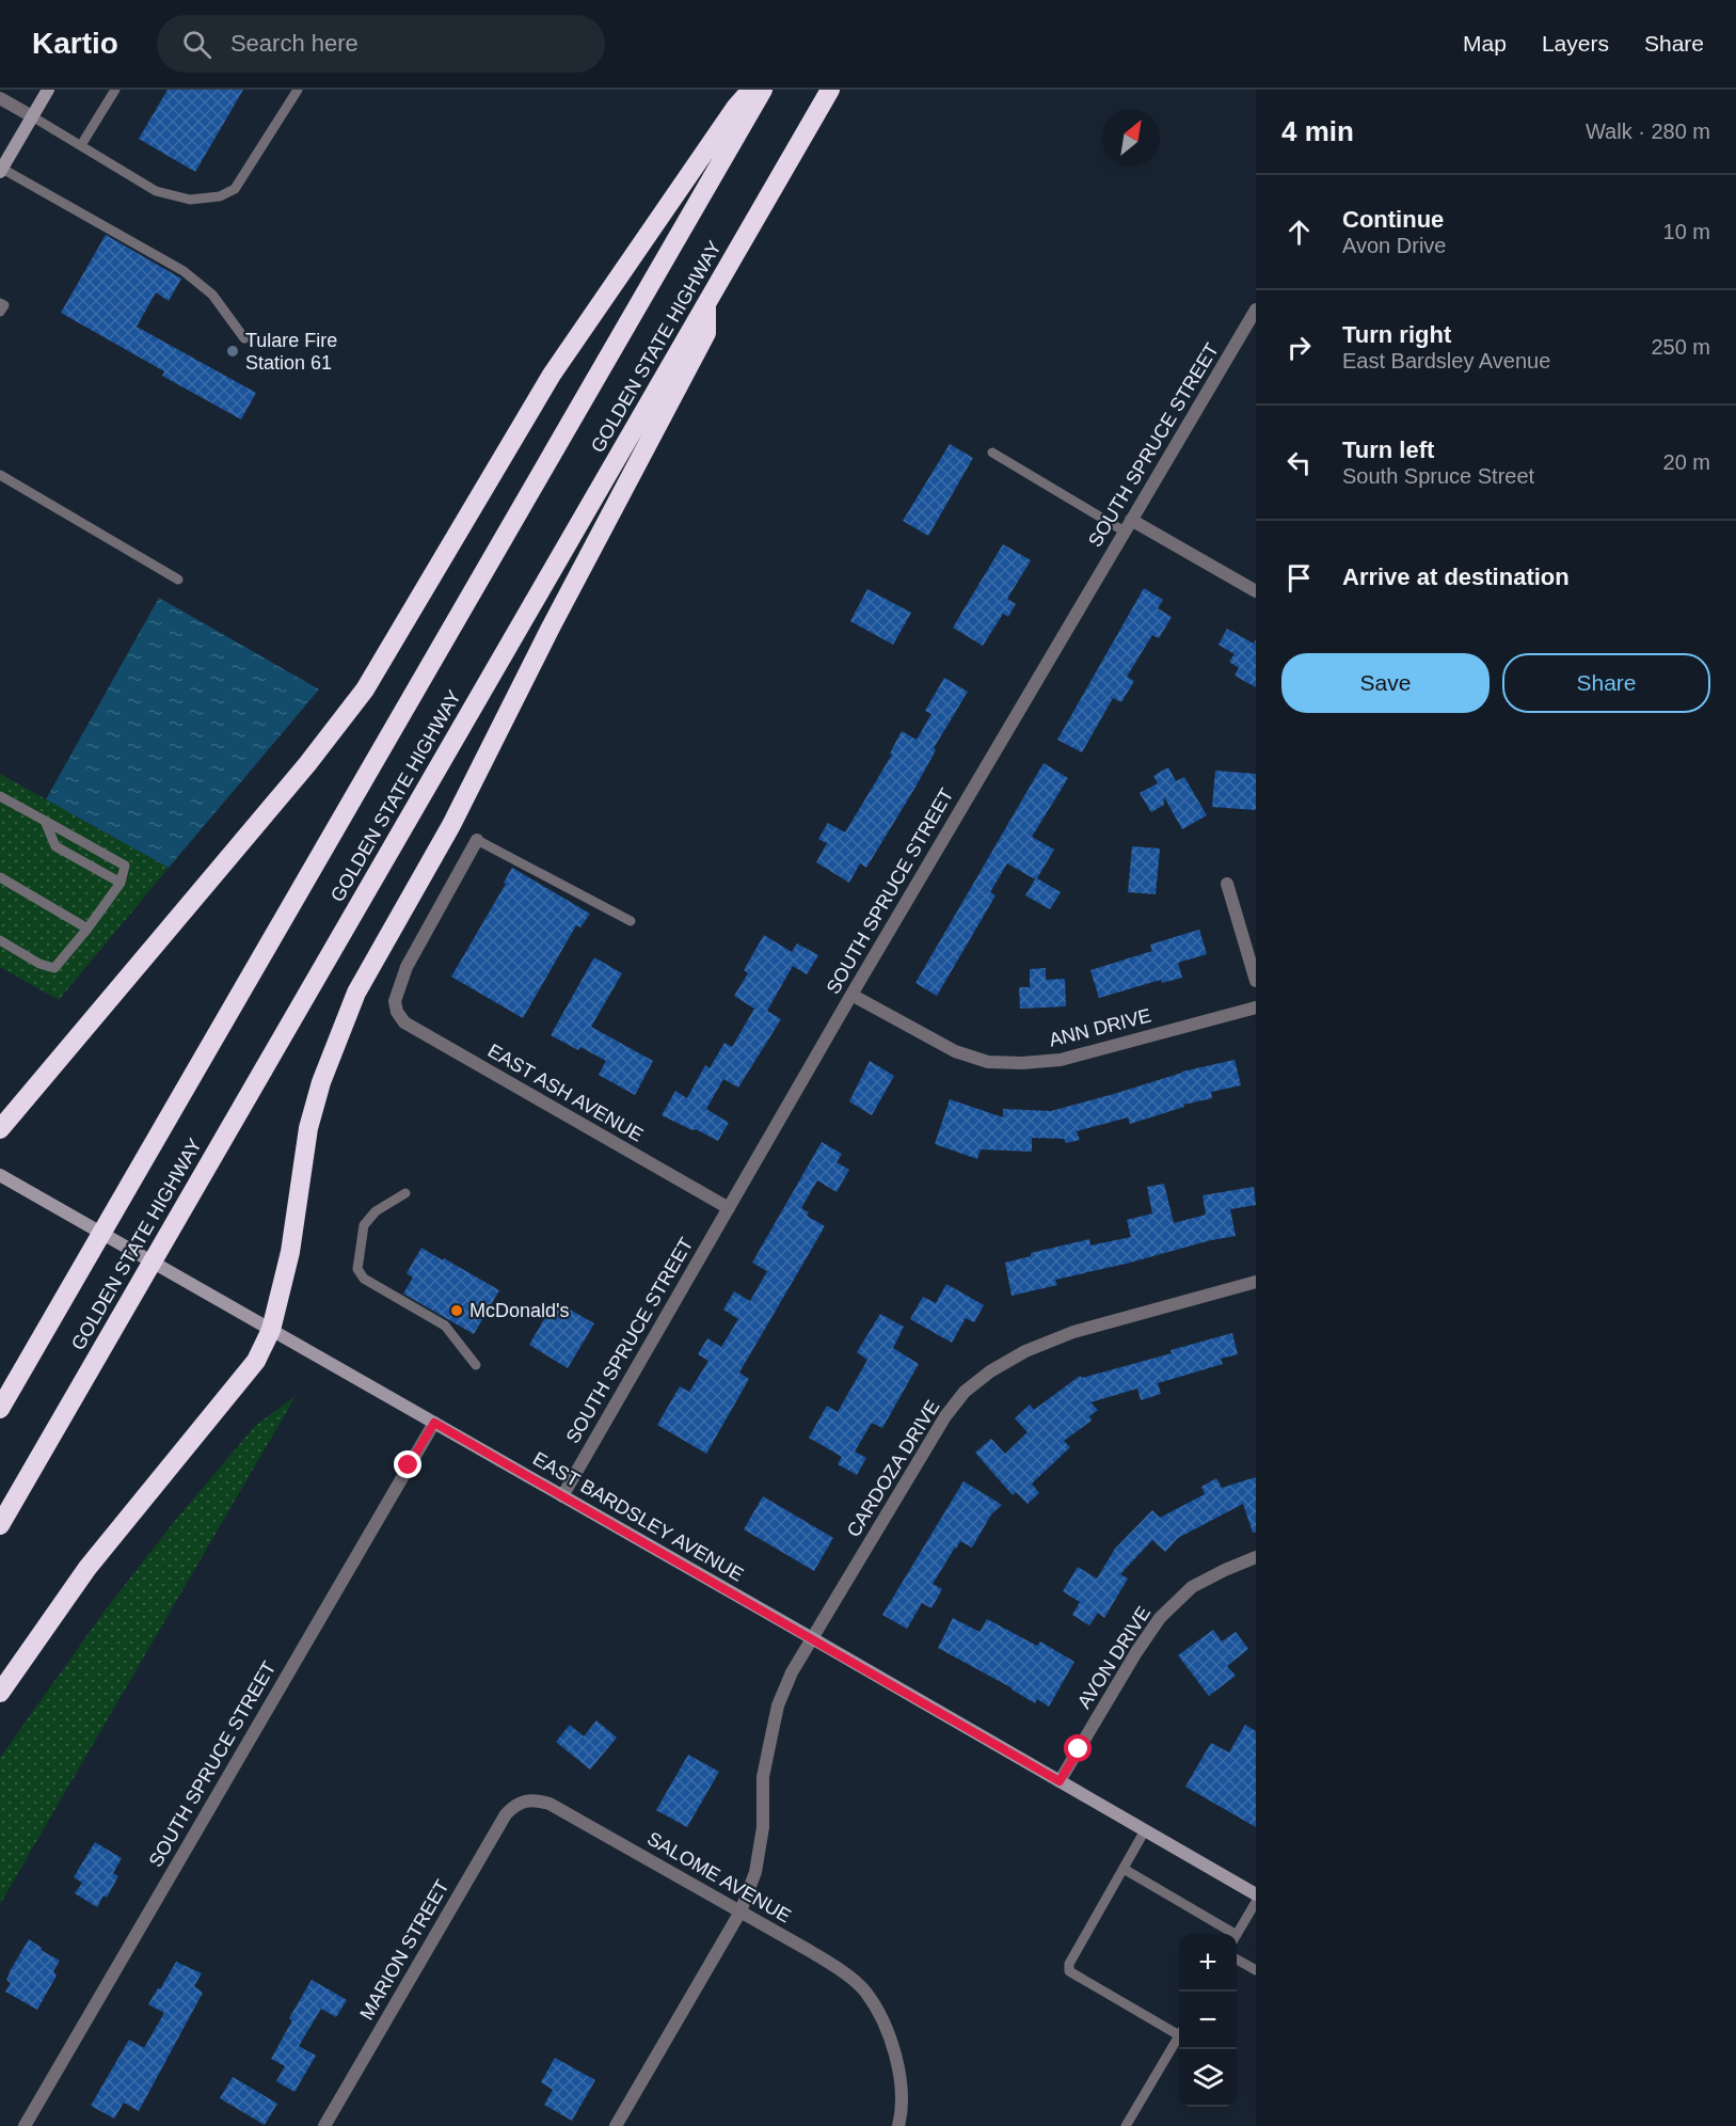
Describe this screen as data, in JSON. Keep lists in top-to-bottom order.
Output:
{
  "streets": {
    "highway": ["GOLDEN STATE HIGHWAY"],
    "main road": ["EAST BARDSLEY AVENUE"],
    "street": [
      "SOUTH SPRUCE STREET",
      "ANN DRIVE",
      "EAST ASH AVENUE",
      "CARDOZA DRIVE",
      "AVON DRIVE",
      "SALOME AVENUE",
      "MARION STREET"
    ]
  },
  "crossings": [
    ["SOUTH SPRUCE STREET", "ANN DRIVE"],
    ["SOUTH SPRUCE STREET", "EAST ASH AVENUE"],
    ["SOUTH SPRUCE STREET", "EAST BARDSLEY AVENUE"],
    ["CARDOZA DRIVE", "EAST BARDSLEY AVENUE"],
    ["CARDOZA DRIVE", "SALOME AVENUE"],
    ["EAST BARDSLEY AVENUE", "AVON DRIVE"],
    ["SALOME AVENUE", "MARION STREET"]
  ],
  "places": ["Tulare Fire Station 61", "McDonald's"],
  "north": "top right",
  "page": {
    "header": "Kartio",
    "search": "Search here",
    "nav": ["Map", "Layers", "Share"],
    "heading": ["4 min", "Walk · 280 m"],
    "list": [
      ["Continue", "Avon Drive", "10 m"],
      ["Turn right", "East Bardsley Avenue", "250 m"],
      ["Turn left", "South Spruce Street", "20 m"],
      "Arrive at destination"
    ],
    "buttons": ["Save", "Share"],
    "map_buttons": ["+", "−"]
  }
}
